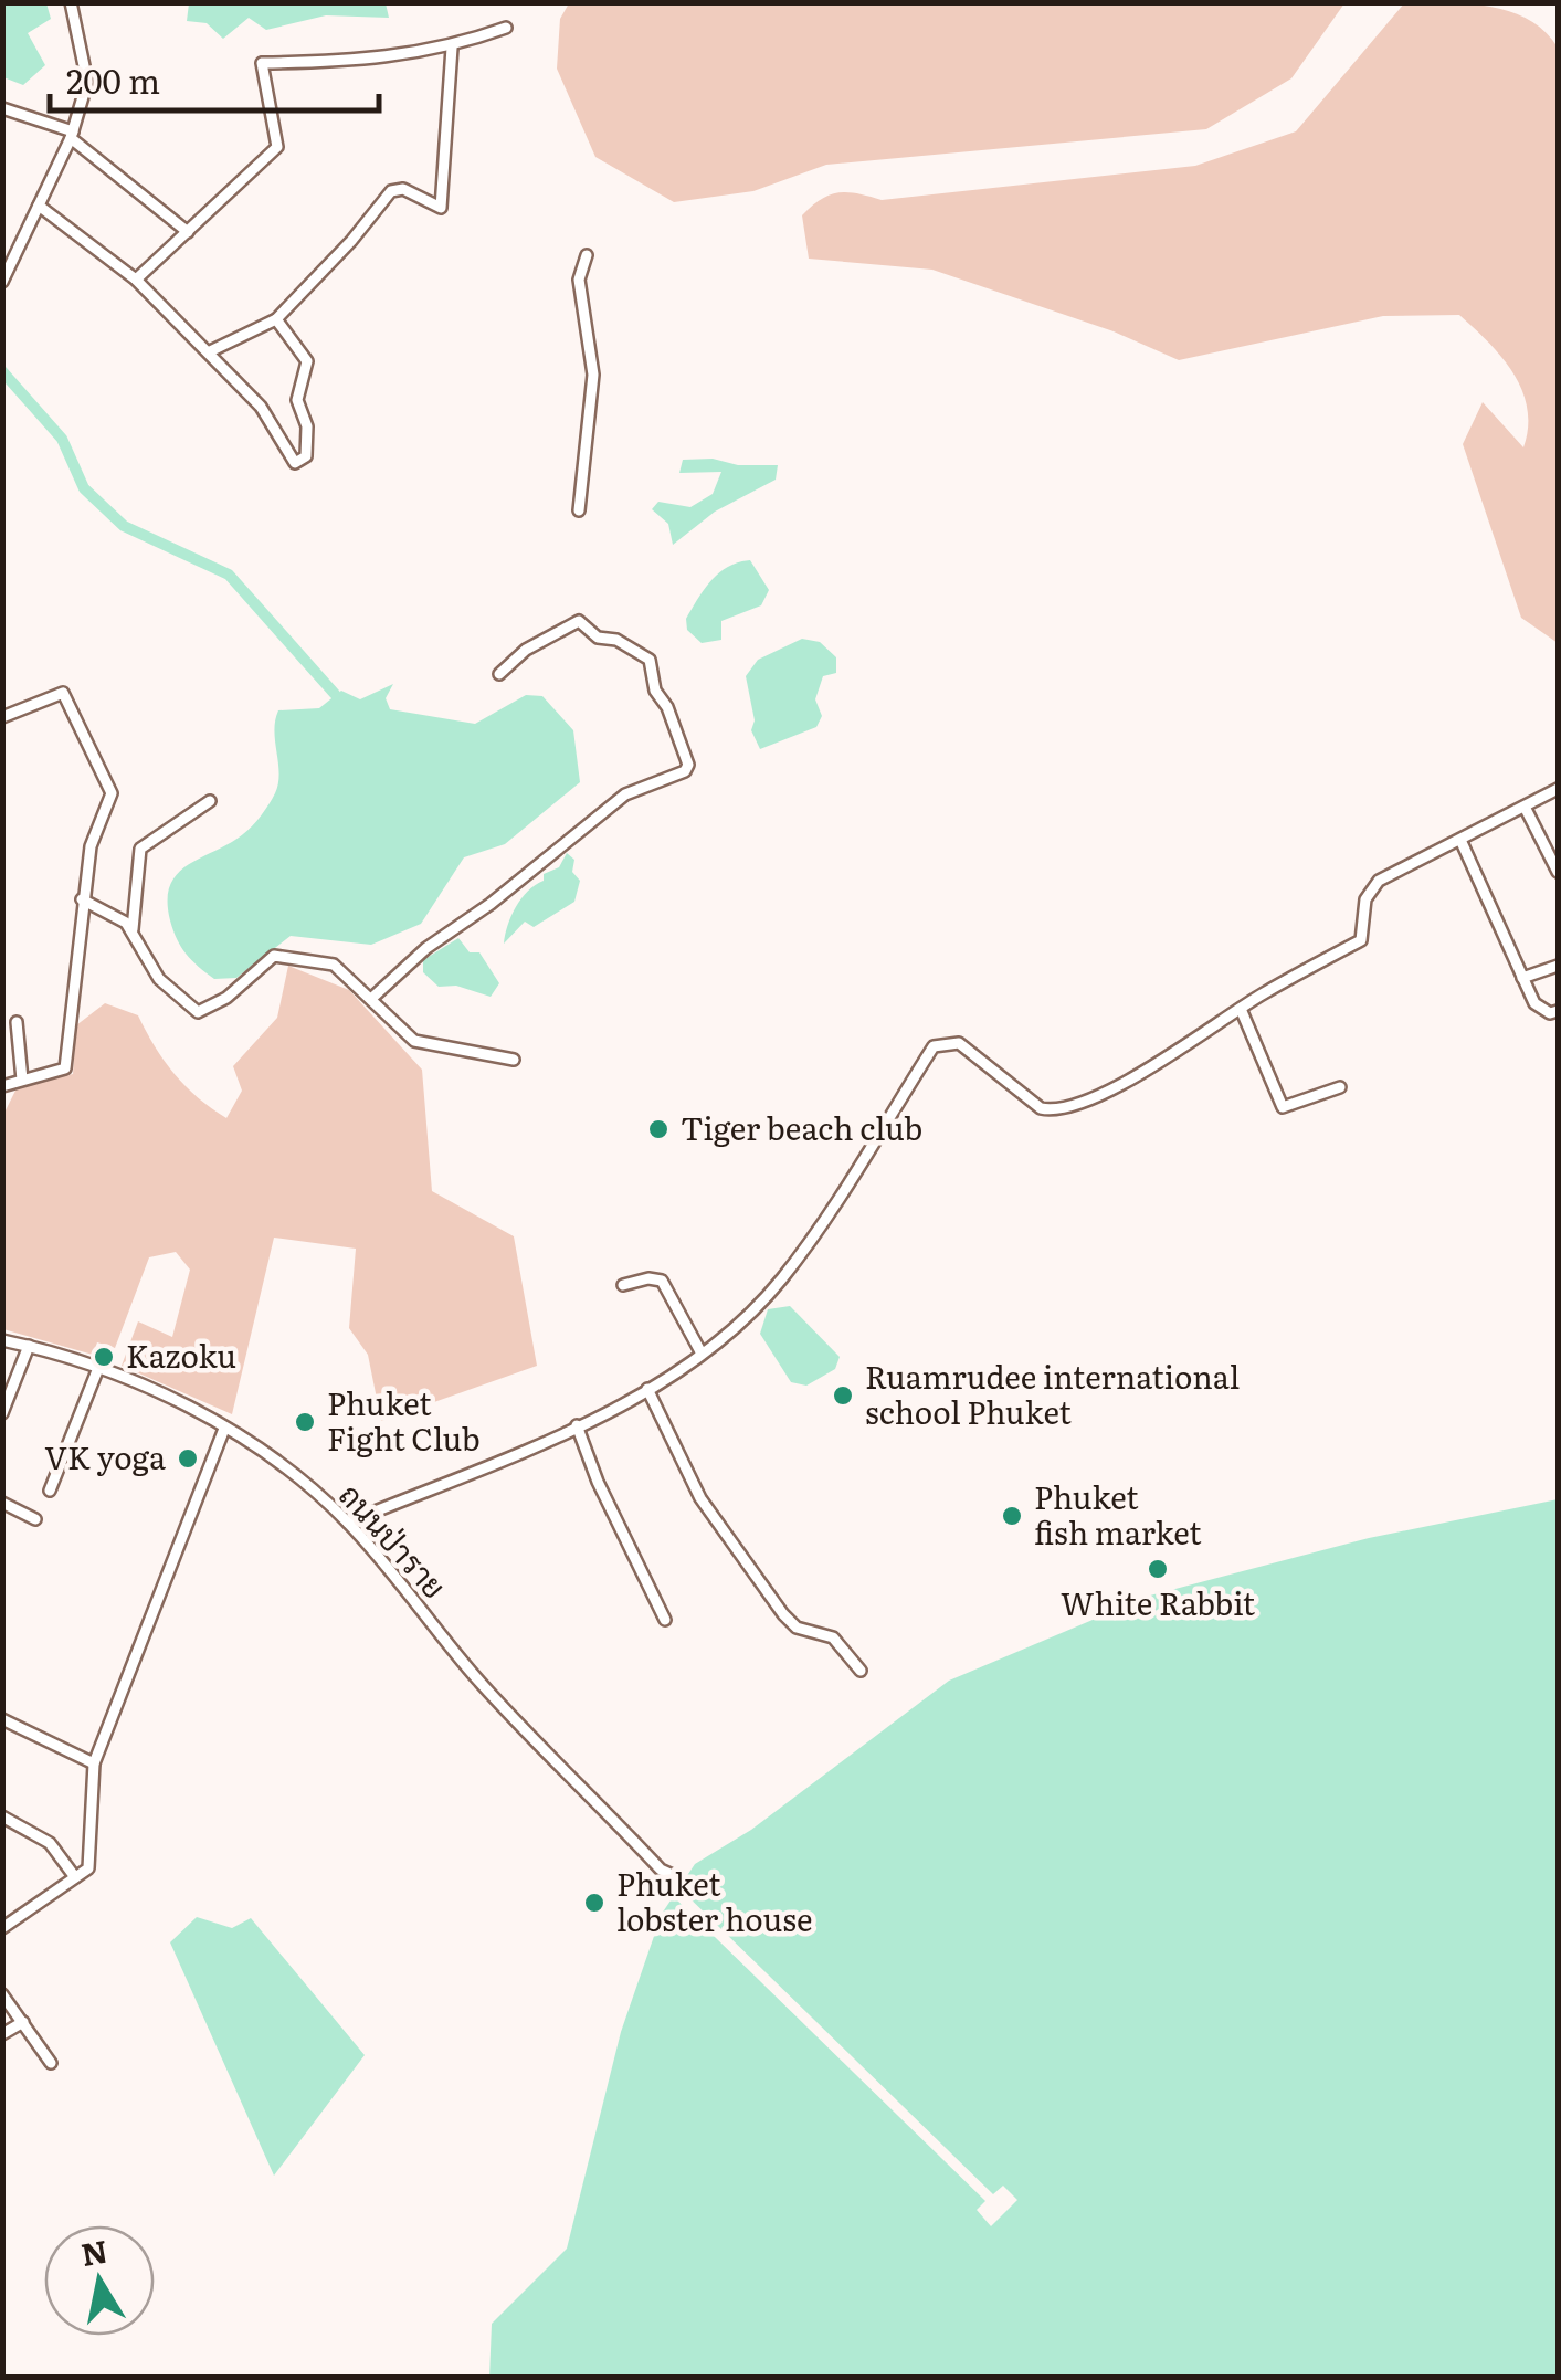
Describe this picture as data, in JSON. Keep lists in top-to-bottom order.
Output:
{
  "streets": {
    "street": ["ถนนป่าราย"]
  },
  "places": [
    "Tiger beach club",
    "Kazoku",
    "Ruamrudee international school Phuket",
    "Phuket Fight Club",
    "VK yoga",
    "Phuket fish market",
    "White Rabbit",
    "Phuket lobster house"
  ],
  "scale_bar": "200 m",
  "north": "top"
}
